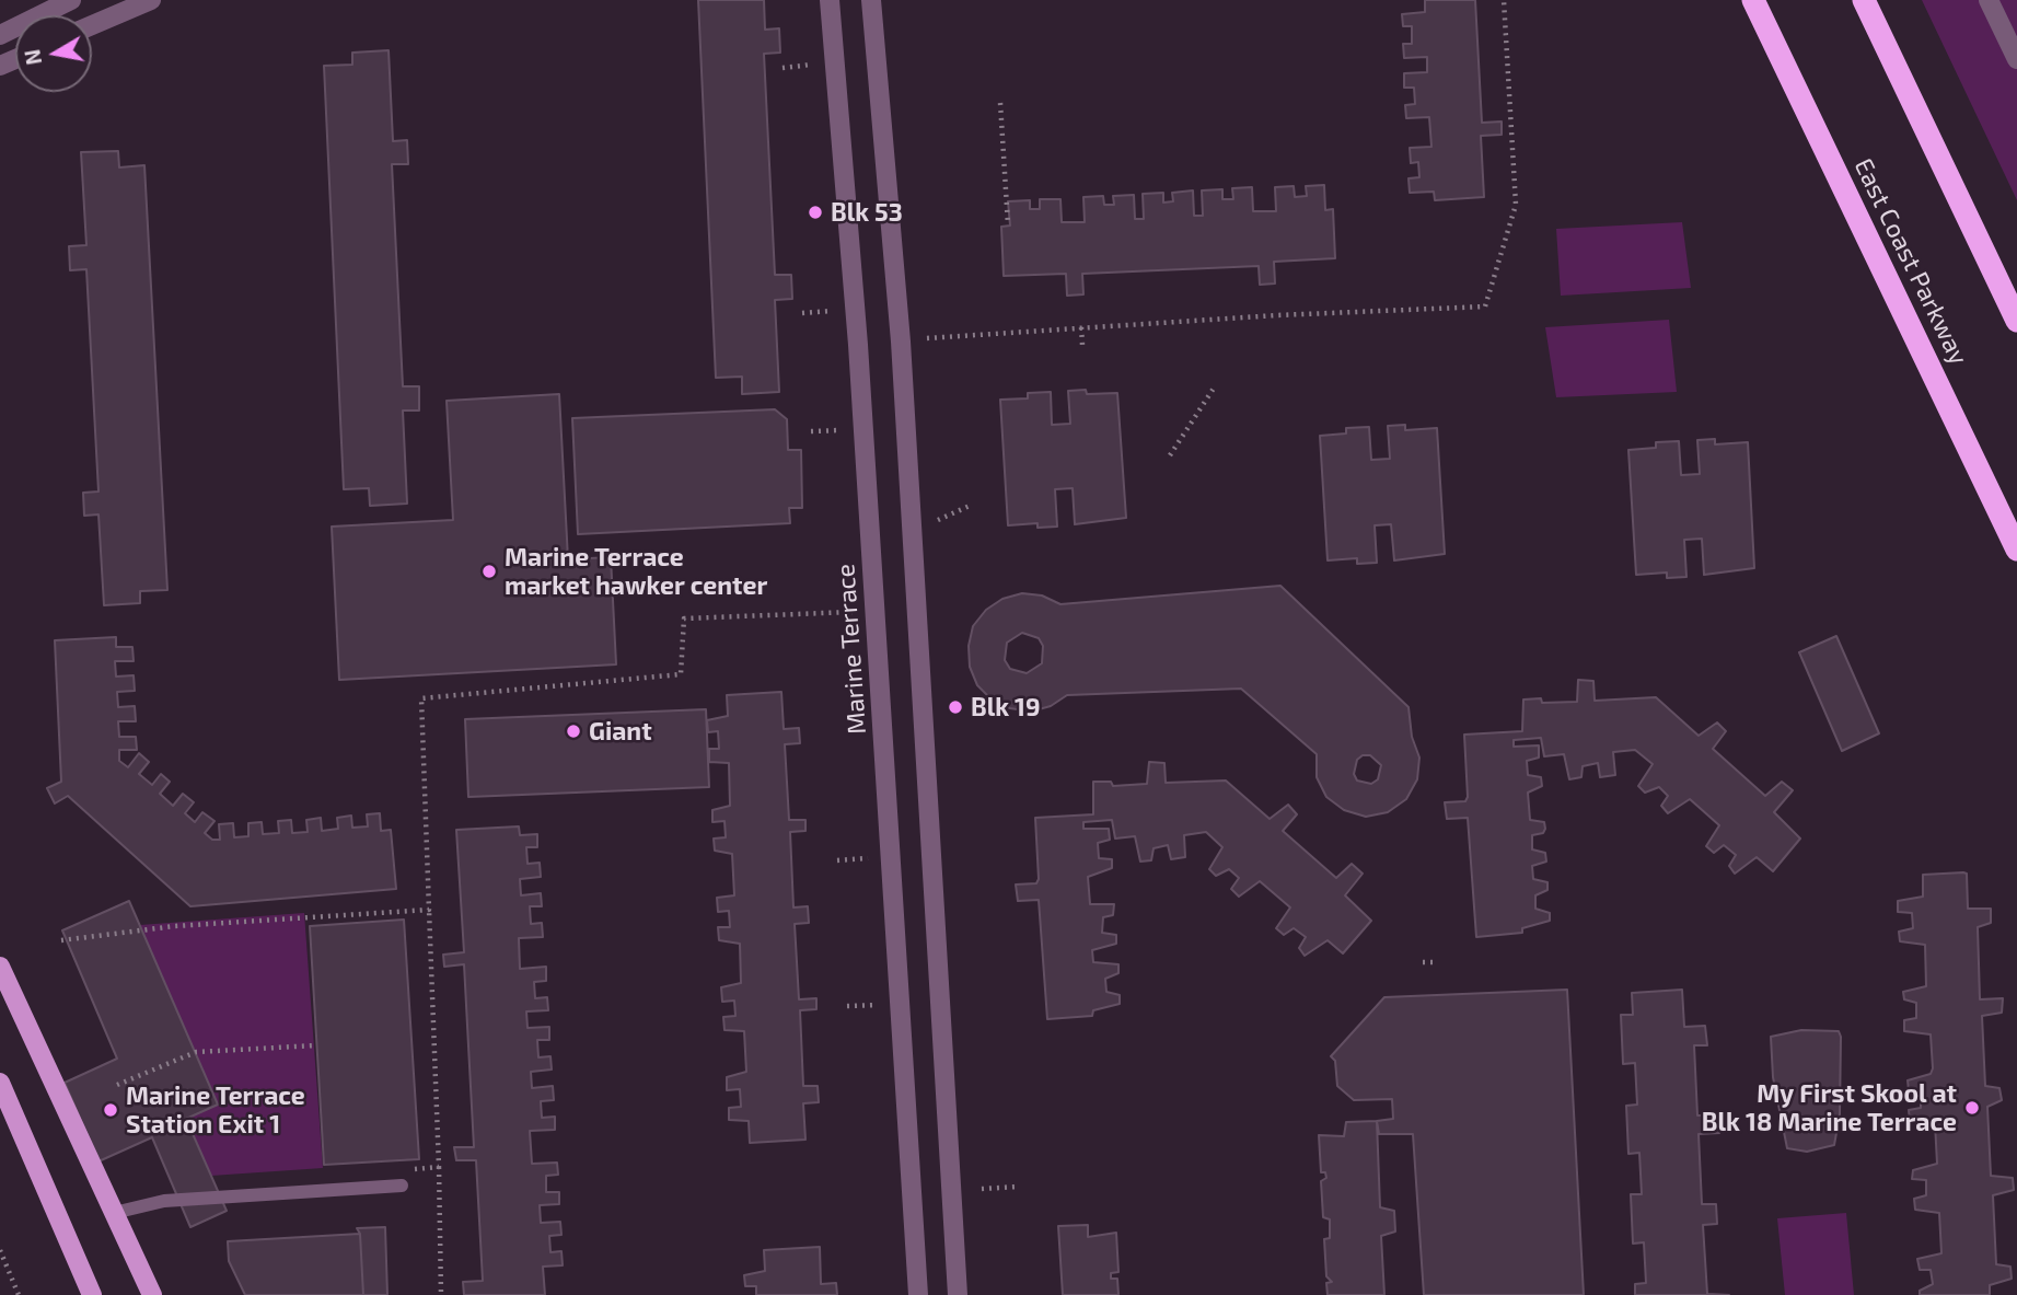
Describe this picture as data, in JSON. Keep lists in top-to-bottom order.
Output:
{
  "streets": {
    "highway": ["East Coast Parkway"],
    "street": ["Marine Terrace"]
  },
  "places": [
    "Blk 53",
    "Marine Terrace market hawker center",
    "Blk 19",
    "Giant",
    "My First Skool at Blk 18 Marine Terrace",
    "Marine Terrace Station Exit 1"
  ],
  "north": "left"
}
